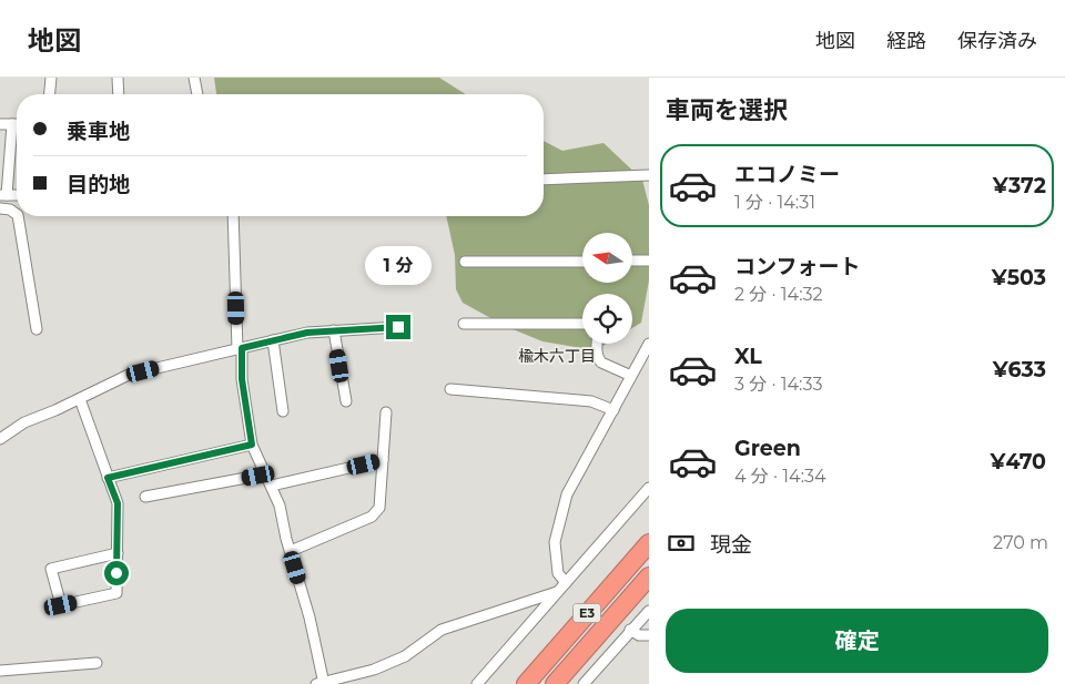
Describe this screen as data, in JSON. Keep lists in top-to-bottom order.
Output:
{
  "streets": {
    "highway": ["E3"]
  },
  "districts": ["楡木六丁目"],
  "north": "left",
  "page": {
    "header": "地図",
    "nav": ["地図", "経路", "保存済み"],
    "heading": "車両を選択",
    "banner": ["乗車地", "目的地"],
    "list": [
      {
        "name": "エコノミー",
        "note": "1 分 · 14:31",
        "value": "¥372"
      },
      {
        "name": "コンフォート",
        "note": "2 分 · 14:32",
        "value": "¥503"
      },
      {
        "name": "XL",
        "note": "3 分 · 14:33",
        "value": "¥633"
      },
      {
        "name": "Green",
        "note": "4 分 · 14:34",
        "value": "¥470"
      }
    ],
    "bubble": "1 分",
    "pay": ["現金", "270 m"],
    "buttons": "確定"
  }
}
